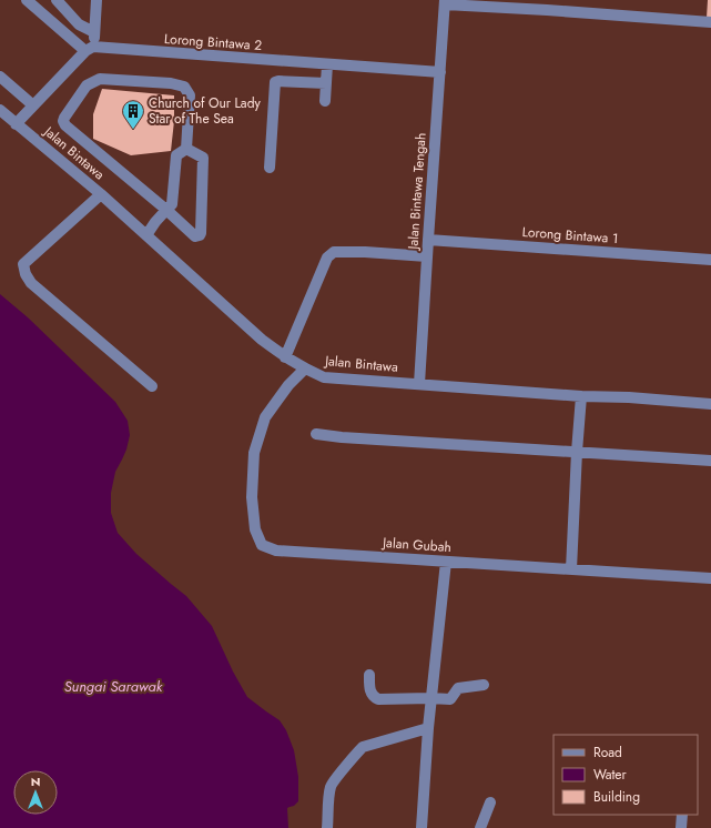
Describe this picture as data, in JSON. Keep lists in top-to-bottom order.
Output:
{
  "streets": {
    "street": [
      "Lorong Bintawa 2",
      "Jalan Bintawa",
      "Jalan Bintawa Tengah",
      "Lorong Bintawa 1",
      "Jalan Gubah"
    ]
  },
  "crossings": [
    ["Lorong Bintawa 2", "Jalan Bintawa Tengah"],
    ["Jalan Bintawa", "Jalan Bintawa Tengah"],
    ["Jalan Bintawa", "Jalan Gubah"],
    ["Jalan Bintawa Tengah", "Lorong Bintawa 1"]
  ],
  "water": ["Sungai Sarawak"],
  "places": {
    "building": ["Church of Our Lady Star of The Sea"]
  },
  "legend": ["Road", "Water", "Building"],
  "north": "top"
}
